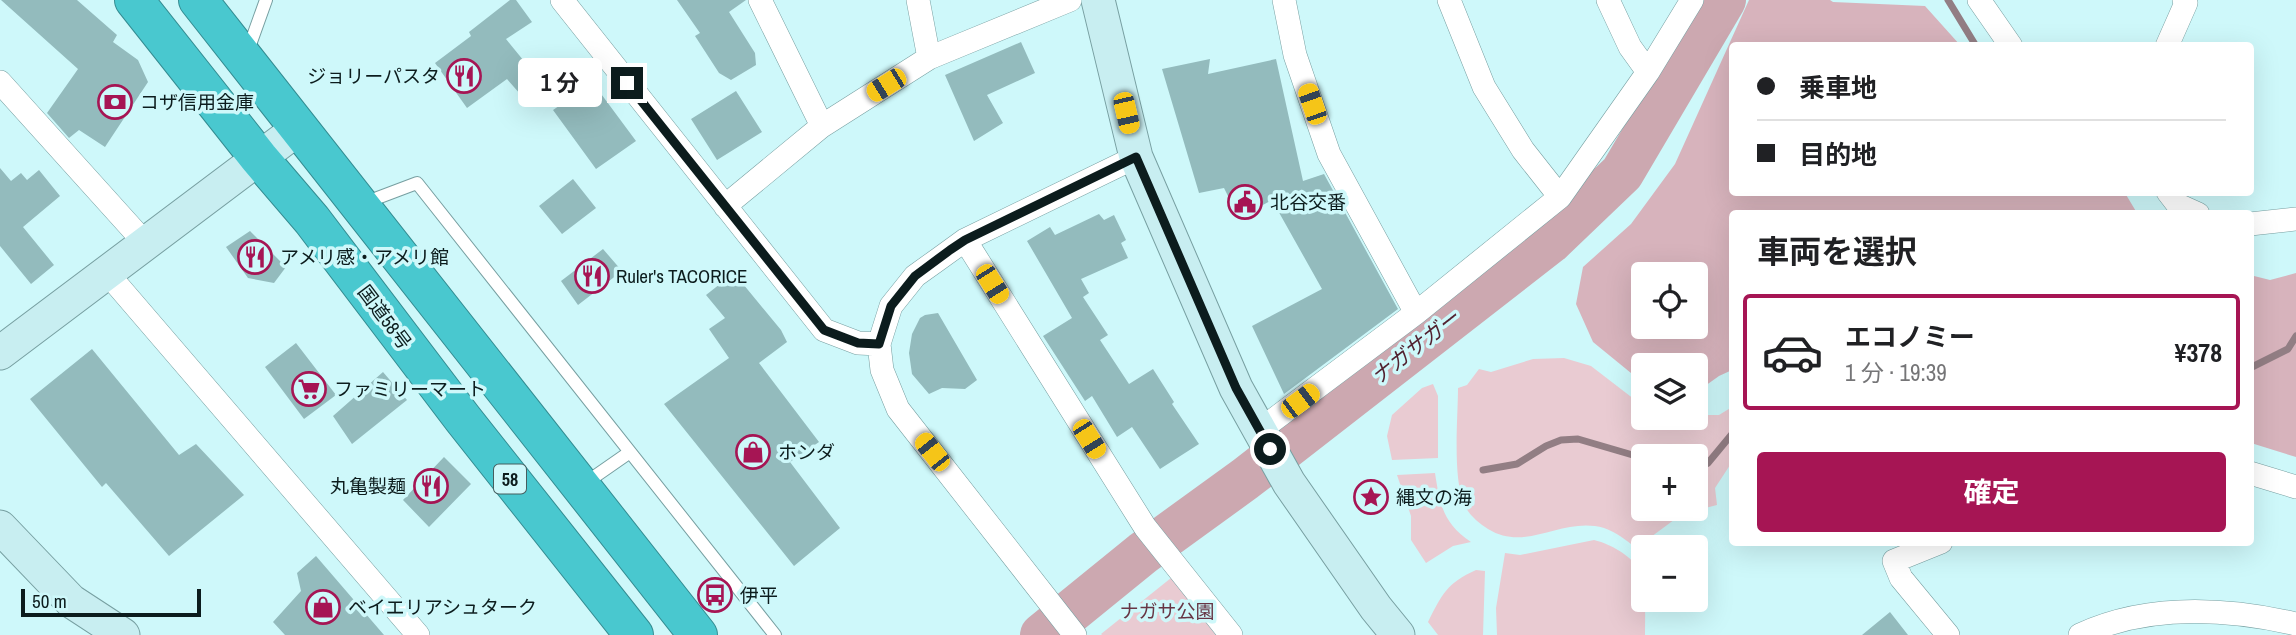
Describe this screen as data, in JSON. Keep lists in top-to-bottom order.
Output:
{
  "streets": {
    "highway": ["国道58号", "58"]
  },
  "water": ["ナガサガー"],
  "parks": ["ナガサ公園"],
  "places": {
    "restaurant": [
      "ジョリーパスタ",
      "アメリ感・アメリ館",
      "Ruler's TACORICE",
      "丸亀製麺"
    ],
    "bank": ["コザ信用金庫"],
    "public building": ["北谷交番"],
    "supermarket": ["ファミリーマート"],
    "shop": ["ホンダ", "ベイエリアシュターク"],
    "place": ["縄文の海"],
    "bus stop": ["伊平"]
  },
  "scale_bar": "50 m",
  "page": {
    "banner": ["乗車地", "目的地"],
    "bubble": "1 分",
    "heading": "車両を選択",
    "map_buttons": ["+", "−"],
    "list": [
      {
        "name": "エコノミー",
        "note": "1 分 · 19:39",
        "value": "¥378"
      }
    ],
    "buttons": "確定",
    "scale": "50 m"
  }
}
